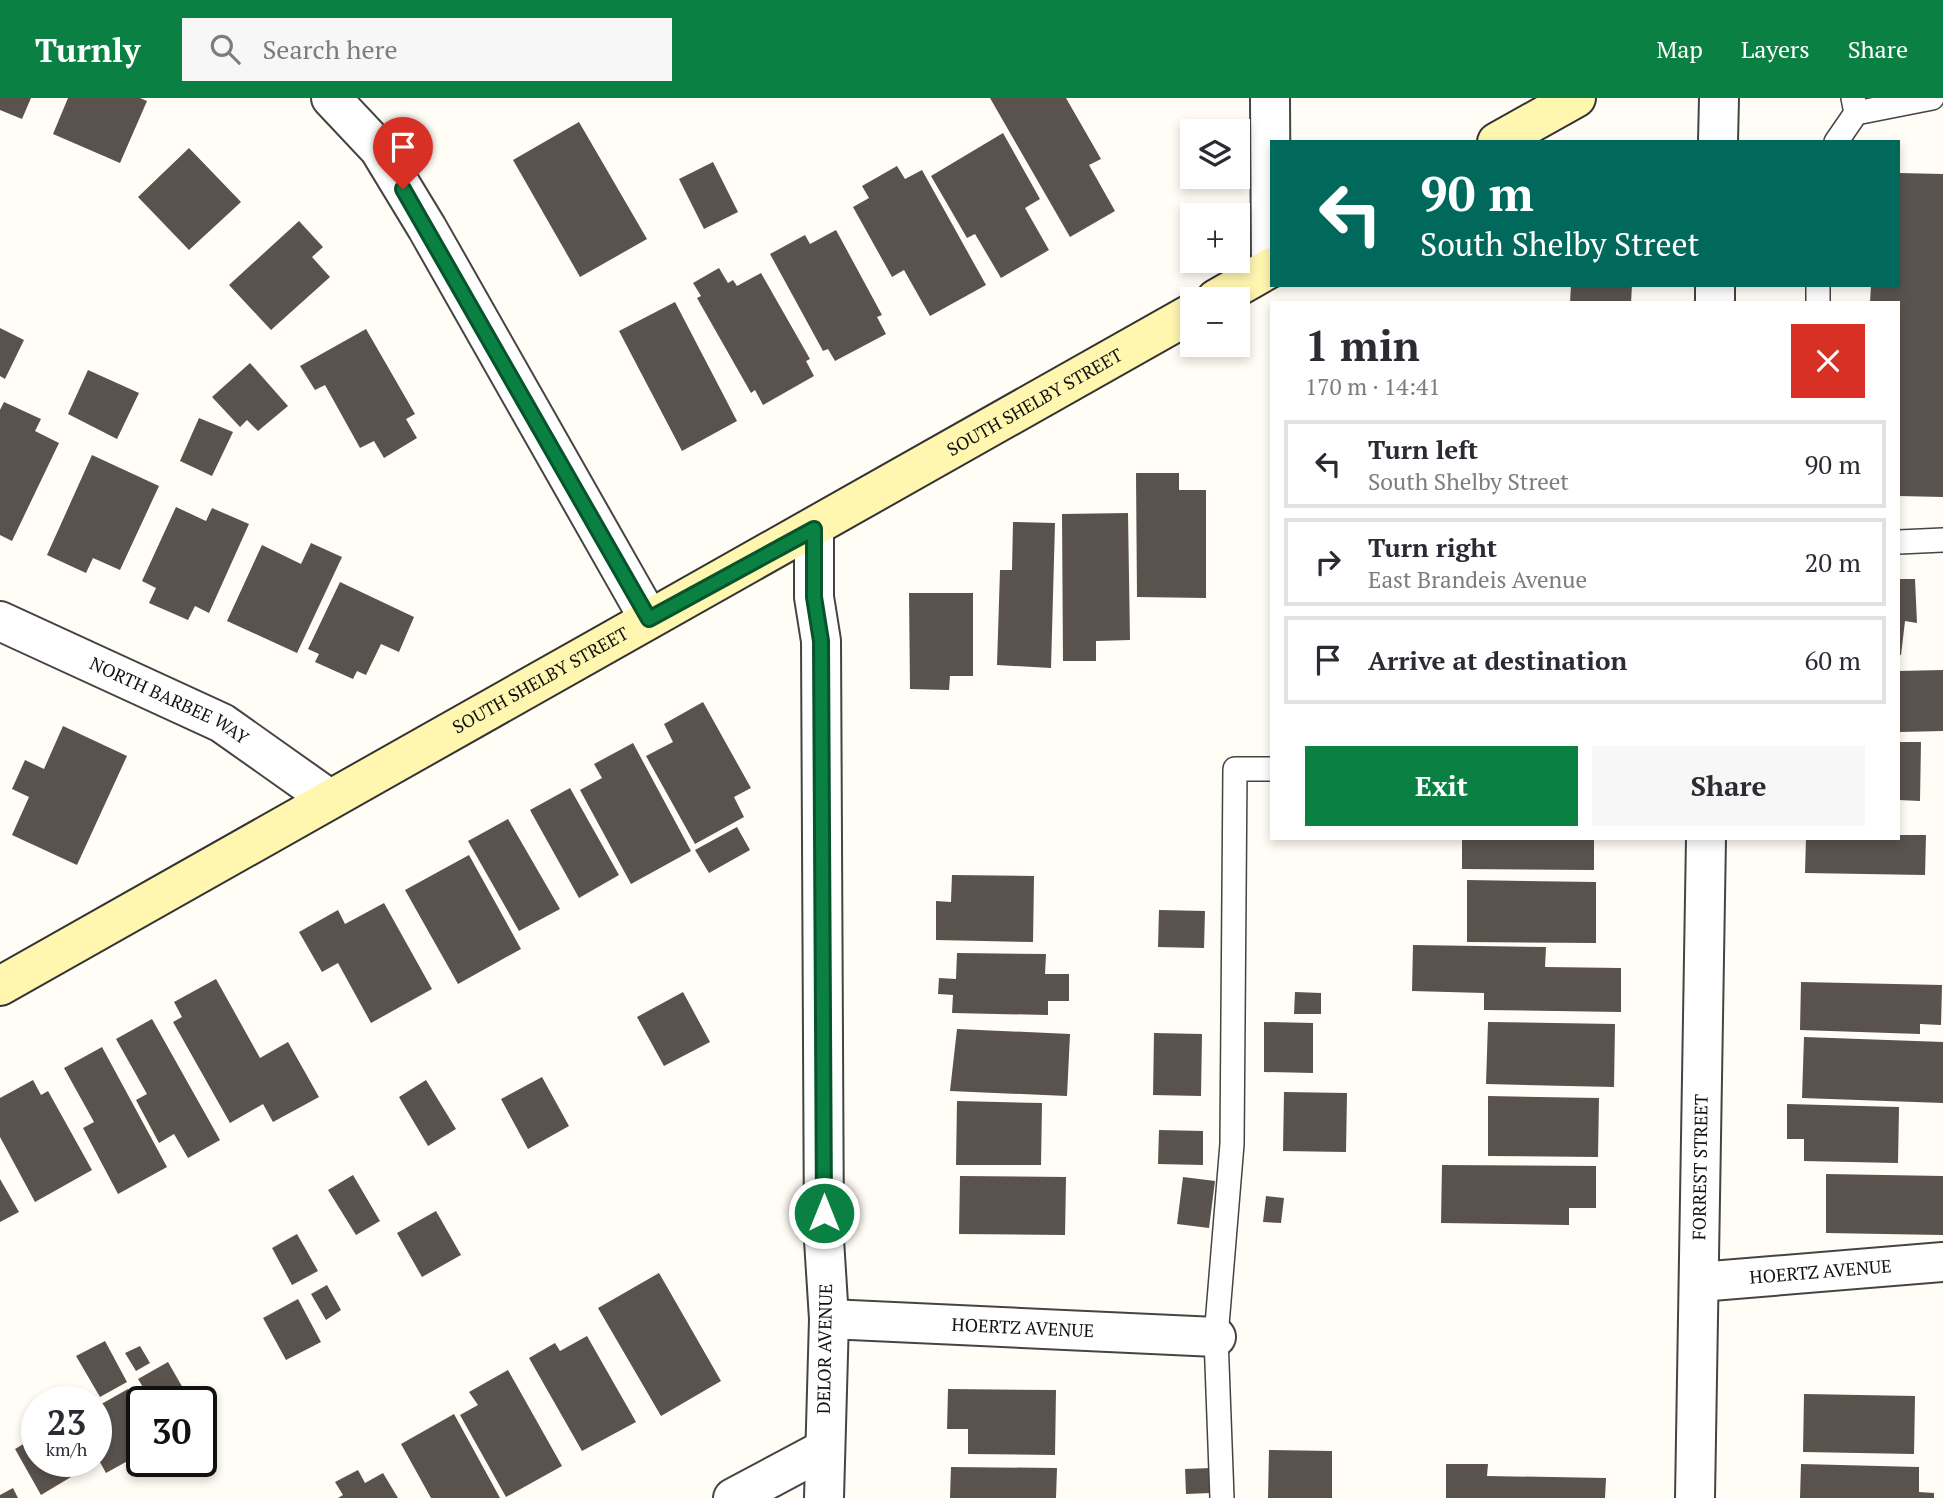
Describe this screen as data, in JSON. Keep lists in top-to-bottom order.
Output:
{
  "streets": {
    "main road": ["SOUTH SHELBY STREET"],
    "street": [
      "NORTH BARBEE WAY",
      "FORREST STREET",
      "HOERTZ AVENUE",
      "DELOR AVENUE"
    ]
  },
  "crossings": [
    ["SOUTH SHELBY STREET", "NORTH BARBEE WAY"],
    ["SOUTH SHELBY STREET", "DELOR AVENUE"],
    ["FORREST STREET", "HOERTZ AVENUE"],
    ["HOERTZ AVENUE", "DELOR AVENUE"]
  ],
  "page": {
    "header": "Turnly",
    "search": "Search here",
    "nav": ["Map", "Layers", "Share"],
    "map_buttons": ["+", "−"],
    "turn": ["90 m", "South Shelby Street"],
    "heading": ["1 min", "170 m · 14:41"],
    "list": [
      {
        "name": "Turn left",
        "note": "South Shelby Street",
        "value": "90 m"
      },
      {
        "name": "Turn right",
        "note": "East Brandeis Avenue",
        "value": "20 m"
      },
      {
        "name": "Arrive at destination",
        "value": "60 m"
      }
    ],
    "buttons": ["Exit", "Share"],
    "speed": "23 km/h",
    "limit": "30"
  }
}
